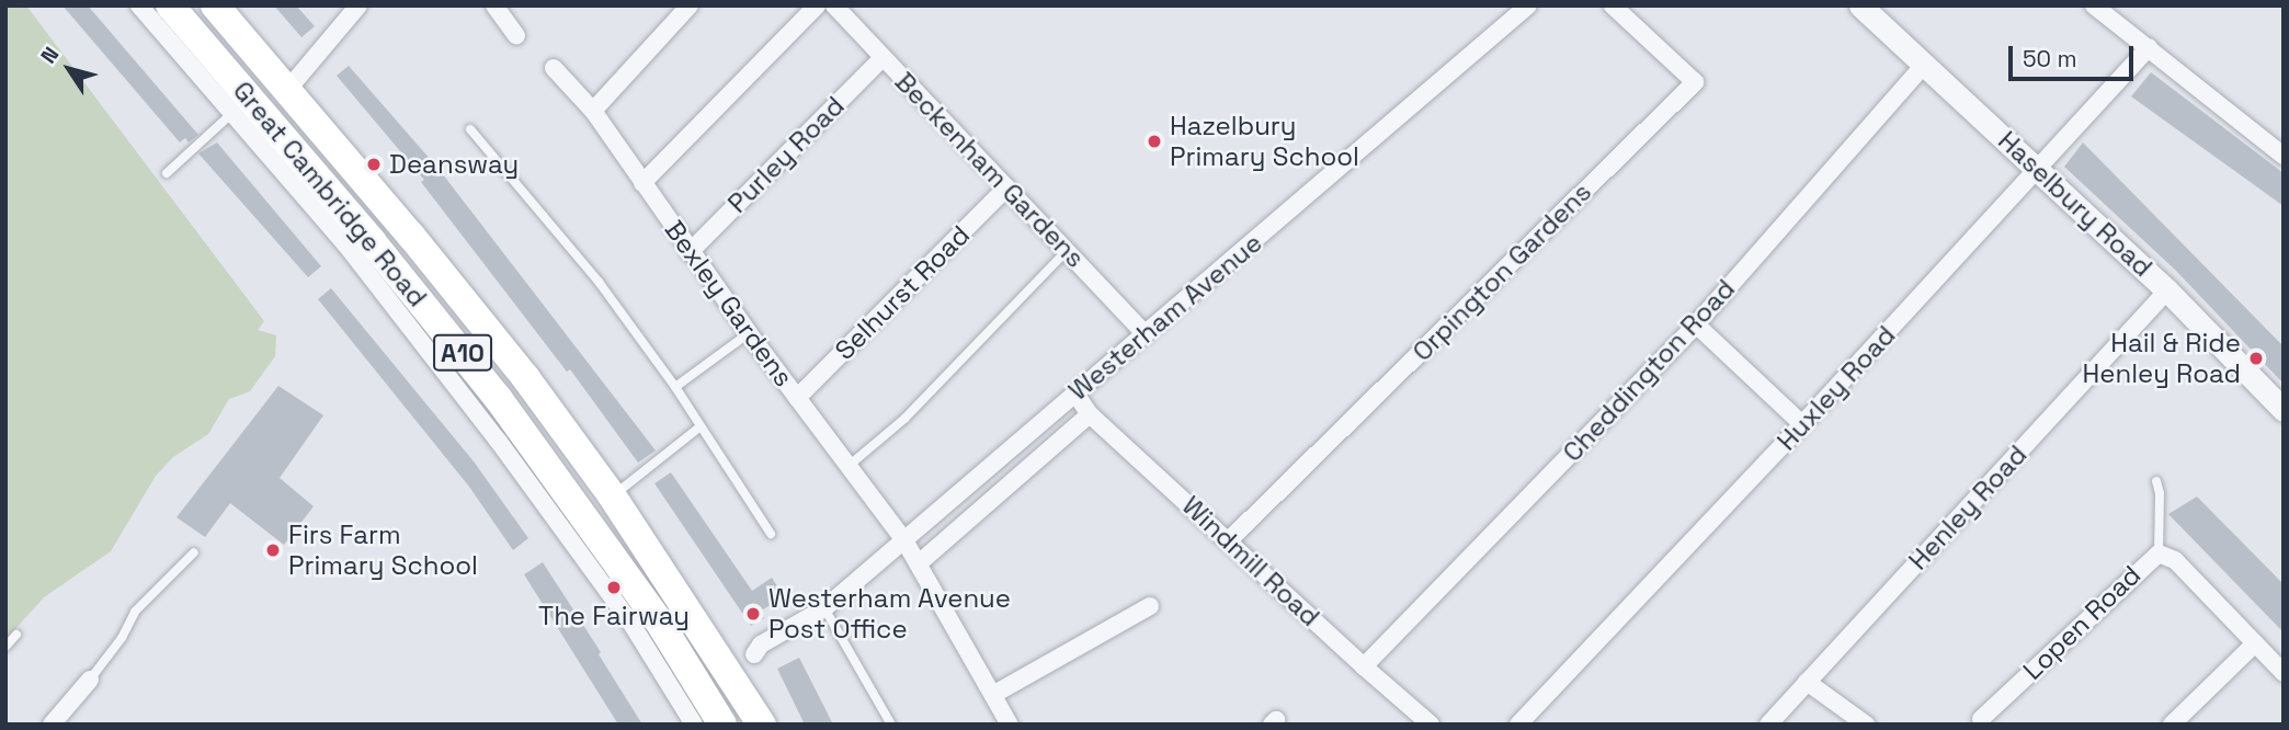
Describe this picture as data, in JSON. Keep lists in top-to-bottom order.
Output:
{
  "streets": {
    "highway": ["Great Cambridge Road", "A10"],
    "street": [
      "Purley Road",
      "Beckenham Gardens",
      "Haselbury Road",
      "Orpington Gardens",
      "Selhurst Road",
      "Bexley Gardens",
      "Westerham Avenue",
      "Cheddington Road",
      "Huxley Road",
      "Henley Road",
      "Windmill Road",
      "Lopen Road"
    ]
  },
  "crossings": [
    ["Purley Road", "Beckenham Gardens"],
    ["Purley Road", "Bexley Gardens"],
    ["Beckenham Gardens", "Selhurst Road"],
    ["Beckenham Gardens", "Westerham Avenue"],
    ["Great Cambridge Road", "Westerham Avenue"],
    ["Haselbury Road", "Cheddington Road"],
    ["Haselbury Road", "Huxley Road"],
    ["Haselbury Road", "Henley Road"],
    ["Orpington Gardens", "Windmill Road"],
    ["Selhurst Road", "Bexley Gardens"],
    ["Bexley Gardens", "Westerham Avenue"],
    ["Westerham Avenue", "Windmill Road"],
    ["Cheddington Road", "Windmill Road"]
  ],
  "places": [
    "Hazelbury Primary School",
    "Deansway",
    "Hail & Ride Henley Road",
    "Firs Farm Primary School",
    "The Fairway",
    "Westerham Avenue Post Office"
  ],
  "scale_bar": "50 m",
  "north": "top left"
}
